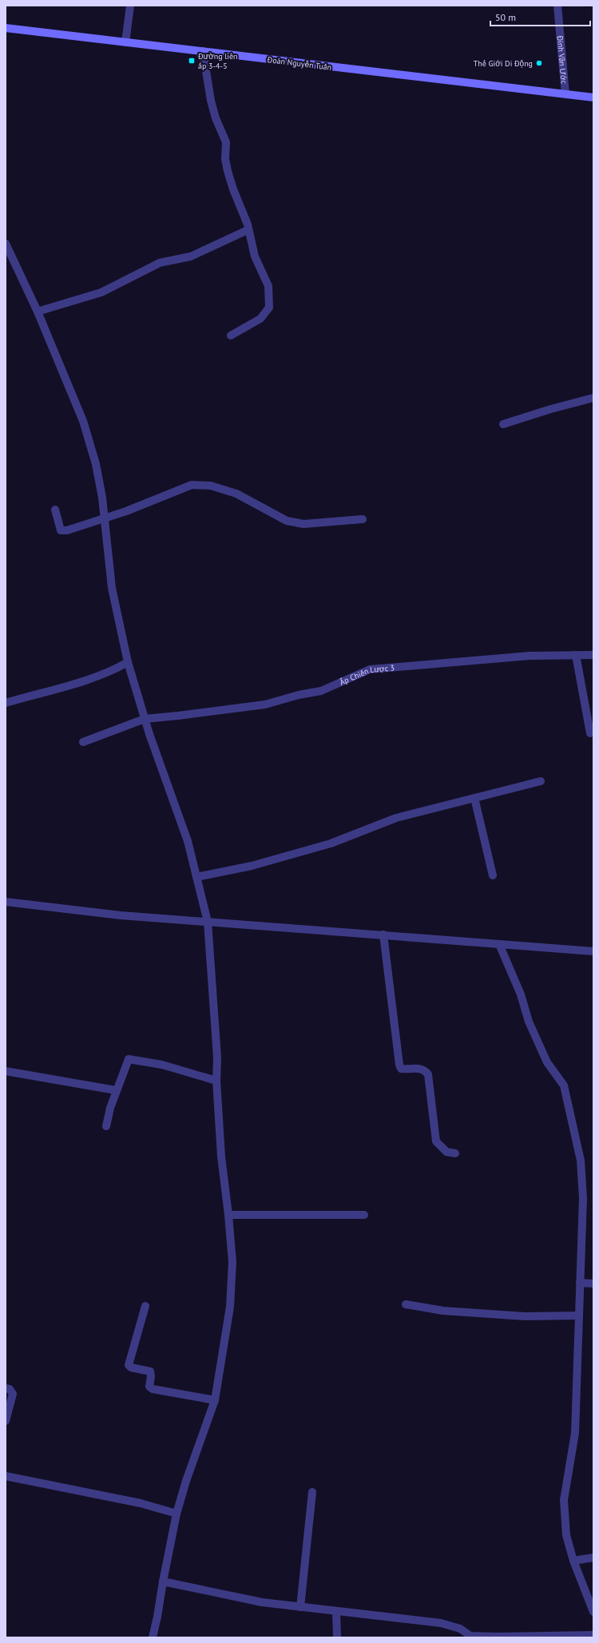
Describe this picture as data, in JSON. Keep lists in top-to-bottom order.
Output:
{
  "streets": {
    "main road": ["Đoàn Nguyễn Tuấn"],
    "street": ["Đinh Văn Ước", "Ấp Chiến Lược 3"]
  },
  "crossings": [
    ["Đinh Văn Ước", "Đoàn Nguyễn Tuấn"]
  ],
  "places": {
    "transit": ["Đường liên ấp 3-4-5"],
    "other": ["Thế Giới Di Động"]
  },
  "scale_bar": "50 m"
}
